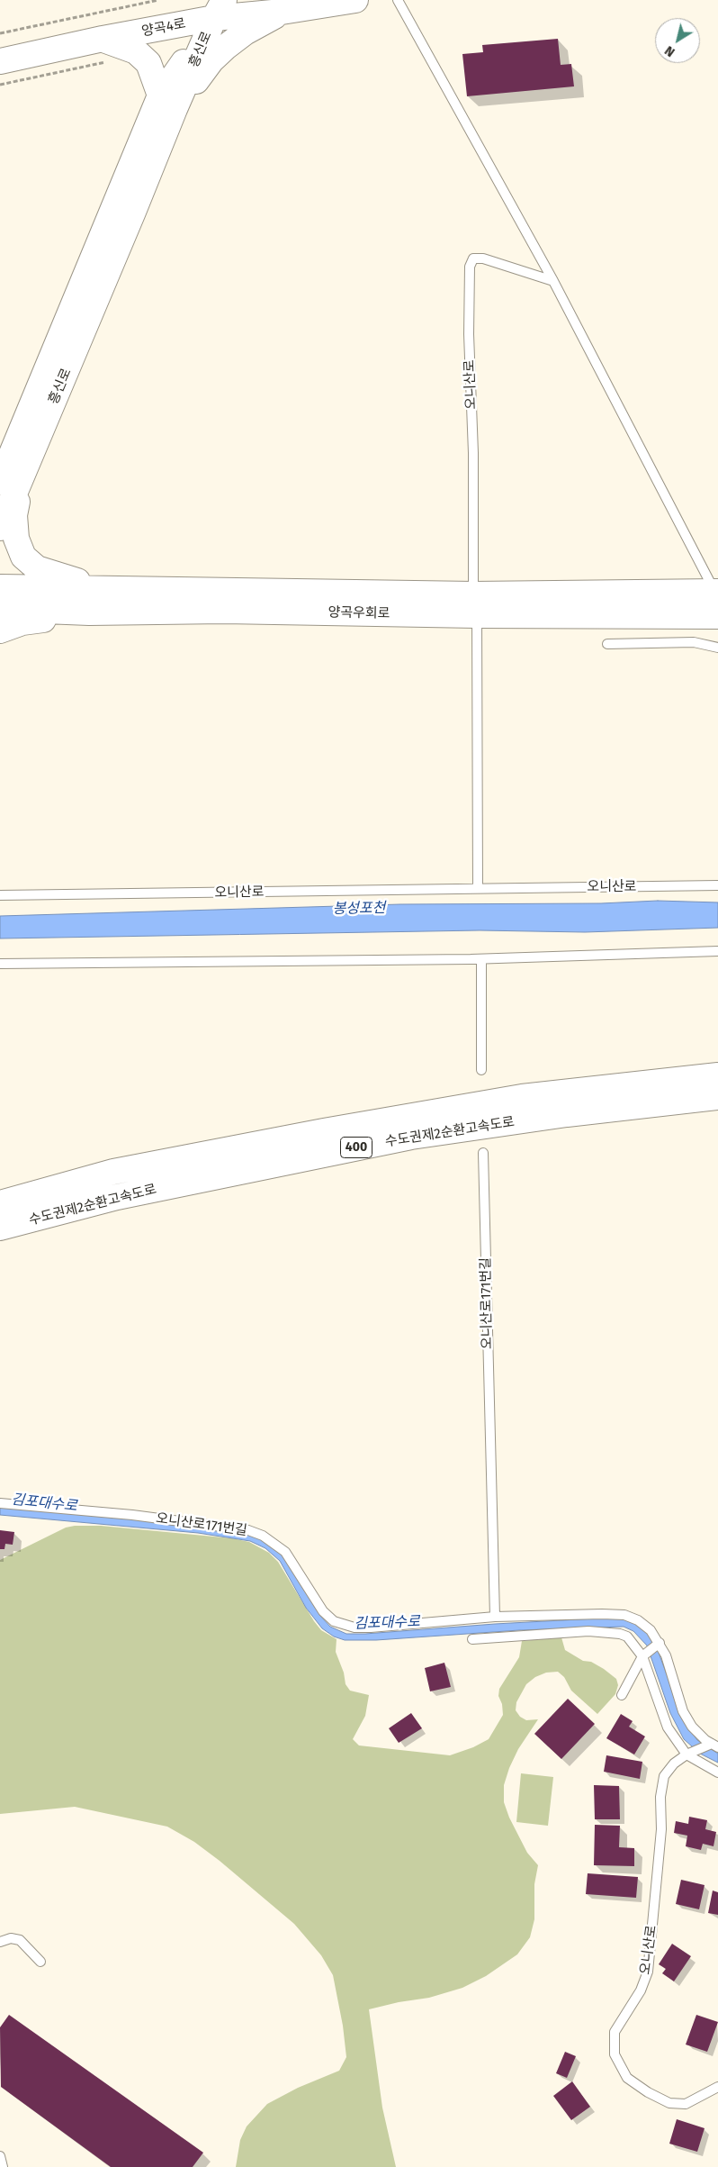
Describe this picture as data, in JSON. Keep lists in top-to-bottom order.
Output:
{
  "streets": {
    "main road": [
      "양곡4로",
      "흥신로",
      "양곡우회로",
      "수도권제2순환고속도로",
      "400"
    ],
    "lane": ["오니산로", "오니산로171번길"]
  },
  "crossings": [
    ["양곡4로", "흥신로"],
    ["오니산로", "양곡우회로"],
    ["오니산로", "오니산로171번길"]
  ],
  "water": ["봉성포천", "김포대수로"],
  "north": "bottom left"
}
